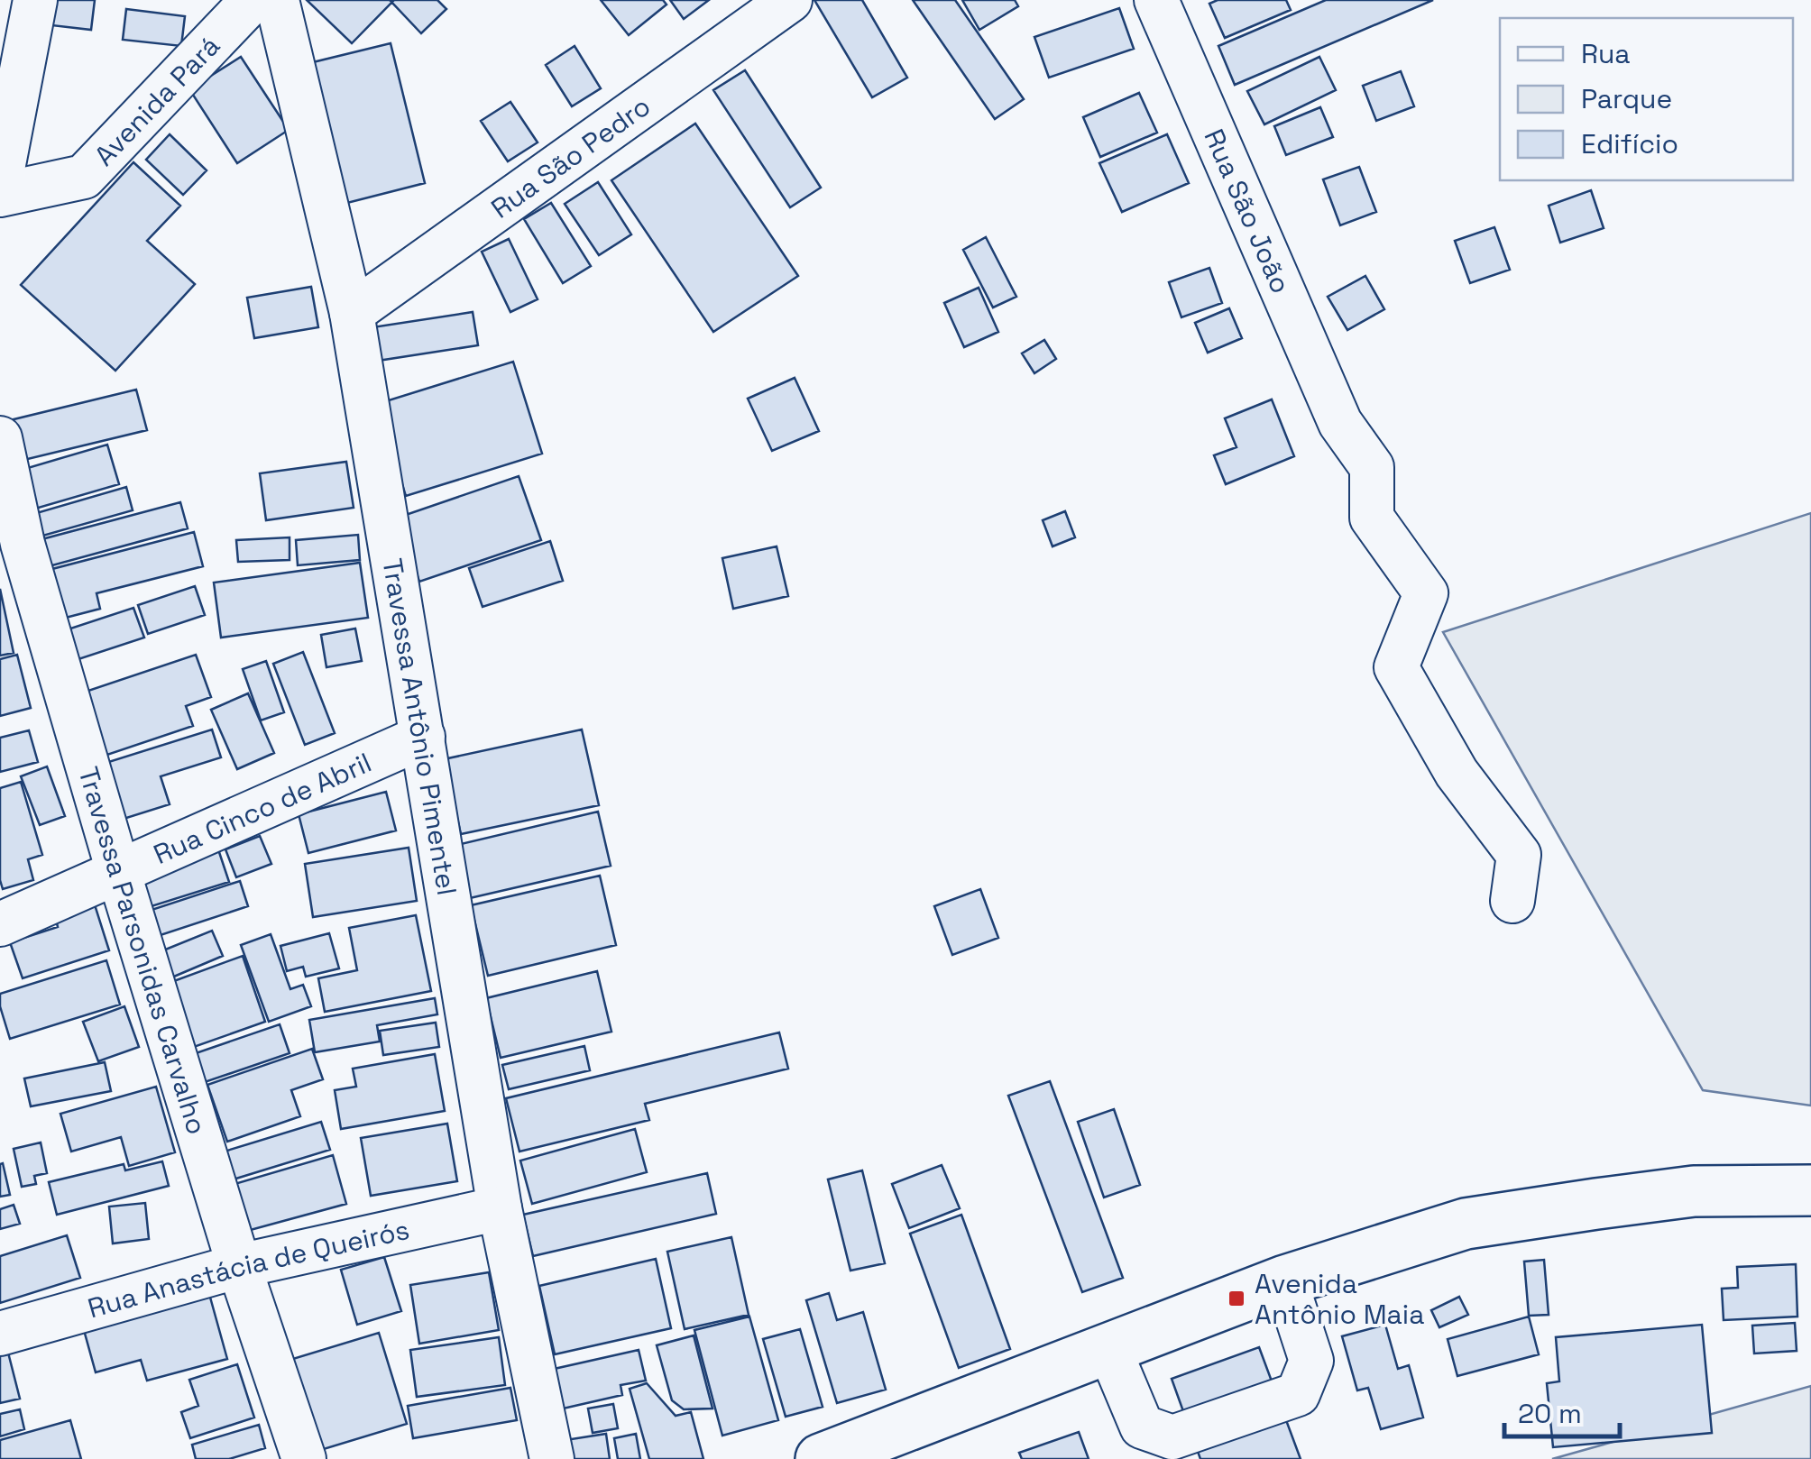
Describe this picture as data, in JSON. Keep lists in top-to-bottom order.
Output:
{
  "streets": {
    "street": [
      "Avenida Pará",
      "Rua São Pedro",
      "Rua São João",
      "Travessa Antônio Pimentel",
      "Rua Cinco de Abril",
      "Travessa Parsonidas Carvalho",
      "Rua Anastácia de Queirós"
    ]
  },
  "crossings": [
    ["Rua São Pedro", "Travessa Antônio Pimentel"],
    ["Travessa Antônio Pimentel", "Rua Cinco de Abril"],
    ["Travessa Antônio Pimentel", "Rua Anastácia de Queirós"],
    ["Rua Cinco de Abril", "Travessa Parsonidas Carvalho"],
    ["Travessa Parsonidas Carvalho", "Rua Anastácia de Queirós"]
  ],
  "places": {
    "transit": ["Avenida Antônio Maia"]
  },
  "legend": ["Rua", "Parque", "Edifício"],
  "scale_bar": "20 m"
}
